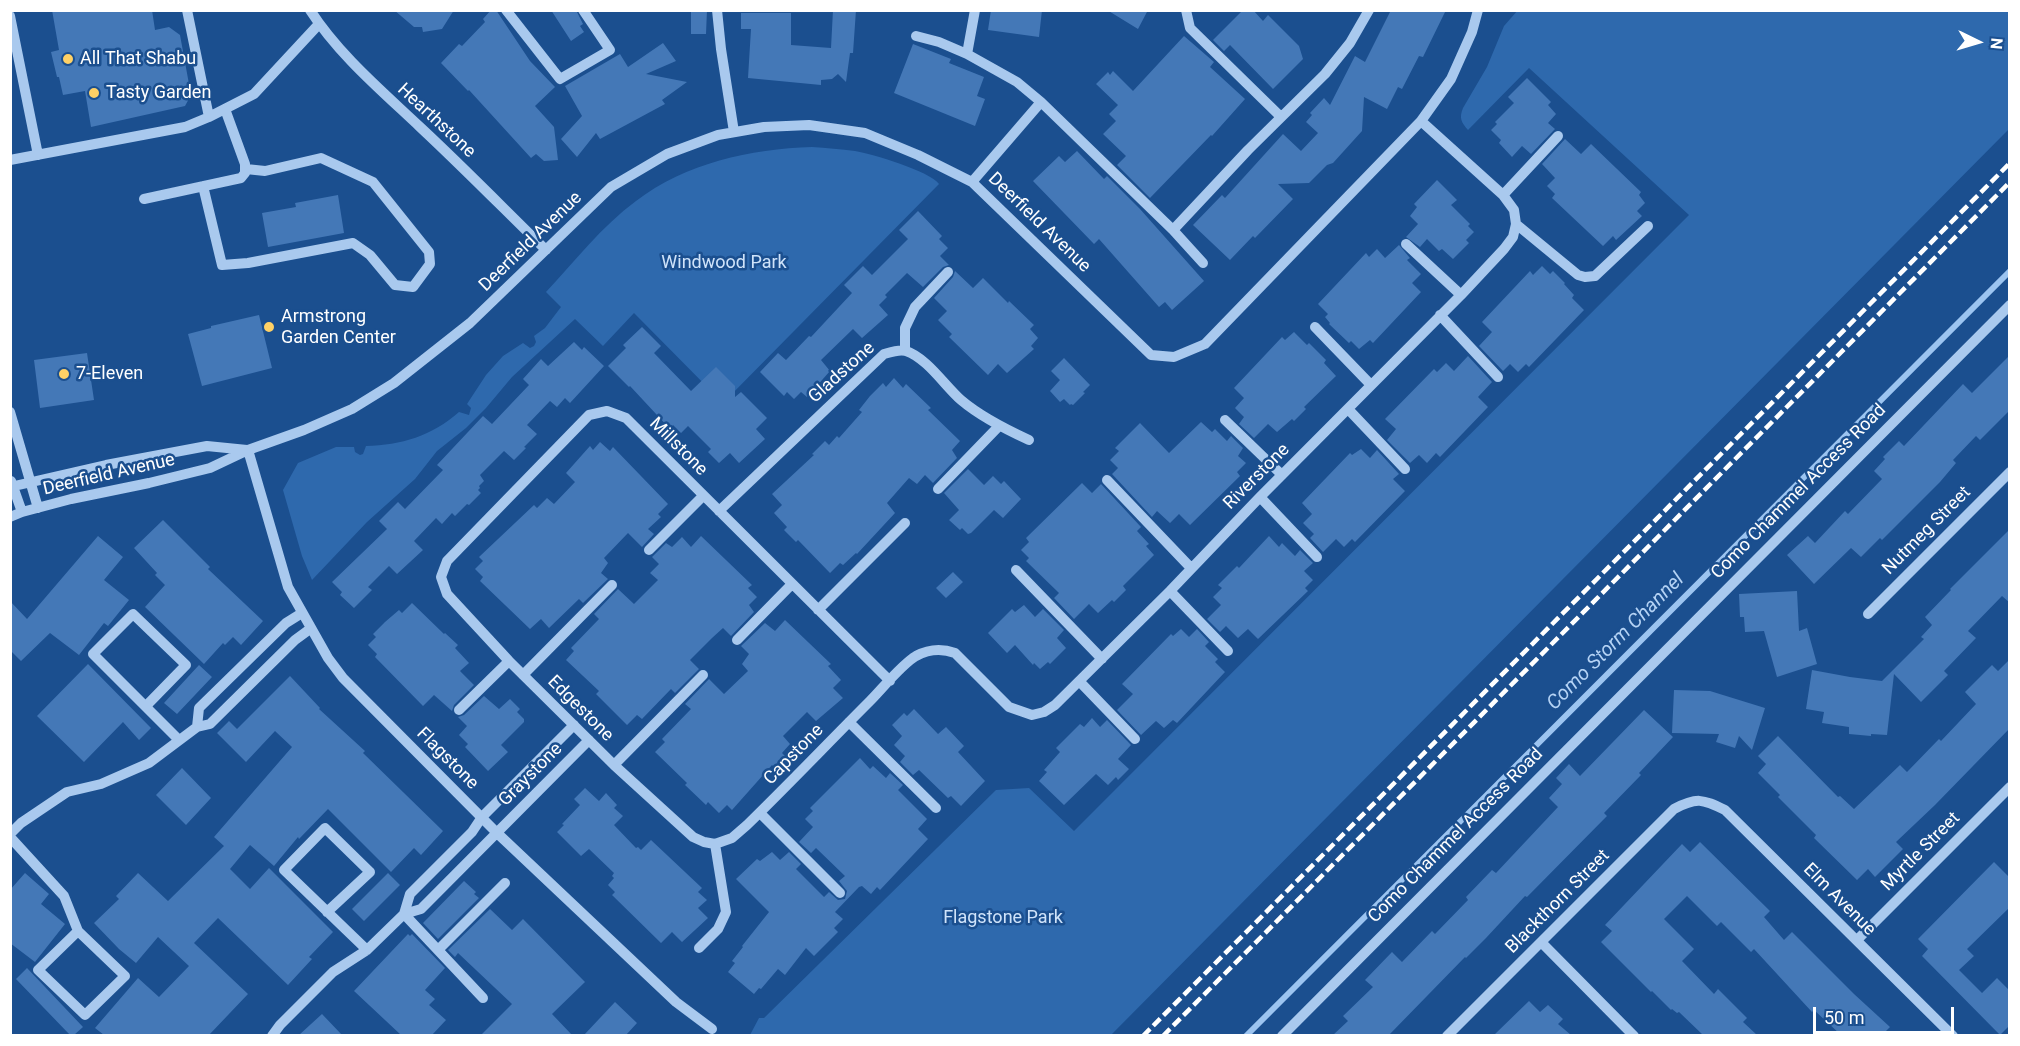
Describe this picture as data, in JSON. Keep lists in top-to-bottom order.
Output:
{
  "streets": {
    "street": [
      "Hearthstone",
      "Deerfield Avenue",
      "Gladstone",
      "Millstone",
      "Riverstone",
      "Como Chammel Access Road",
      "Nutmeg Street",
      "Edgestone",
      "Capstone",
      "Flagstone",
      "Graystone",
      "Myrtle Street",
      "Elm Avenue",
      "Blackthorn Street"
    ]
  },
  "crossings": [
    ["Hearthstone", "Deerfield Avenue"],
    ["Deerfield Avenue", "Flagstone"],
    ["Gladstone", "Millstone"],
    ["Millstone", "Riverstone"],
    ["Millstone", "Edgestone"],
    ["Millstone", "Capstone"],
    ["Riverstone", "Capstone"],
    ["Edgestone", "Capstone"],
    ["Edgestone", "Graystone"],
    ["Flagstone", "Graystone"],
    ["Myrtle Street", "Elm Avenue"],
    ["Elm Avenue", "Blackthorn Street"]
  ],
  "water": ["Como Storm Channel"],
  "parks": ["Windwood Park", "Flagstone Park"],
  "places": [
    "All That Shabu",
    "Tasty Garden",
    "Armstrong Garden Center",
    "7-Eleven"
  ],
  "scale_bar": "50 m",
  "north": "right"
}
